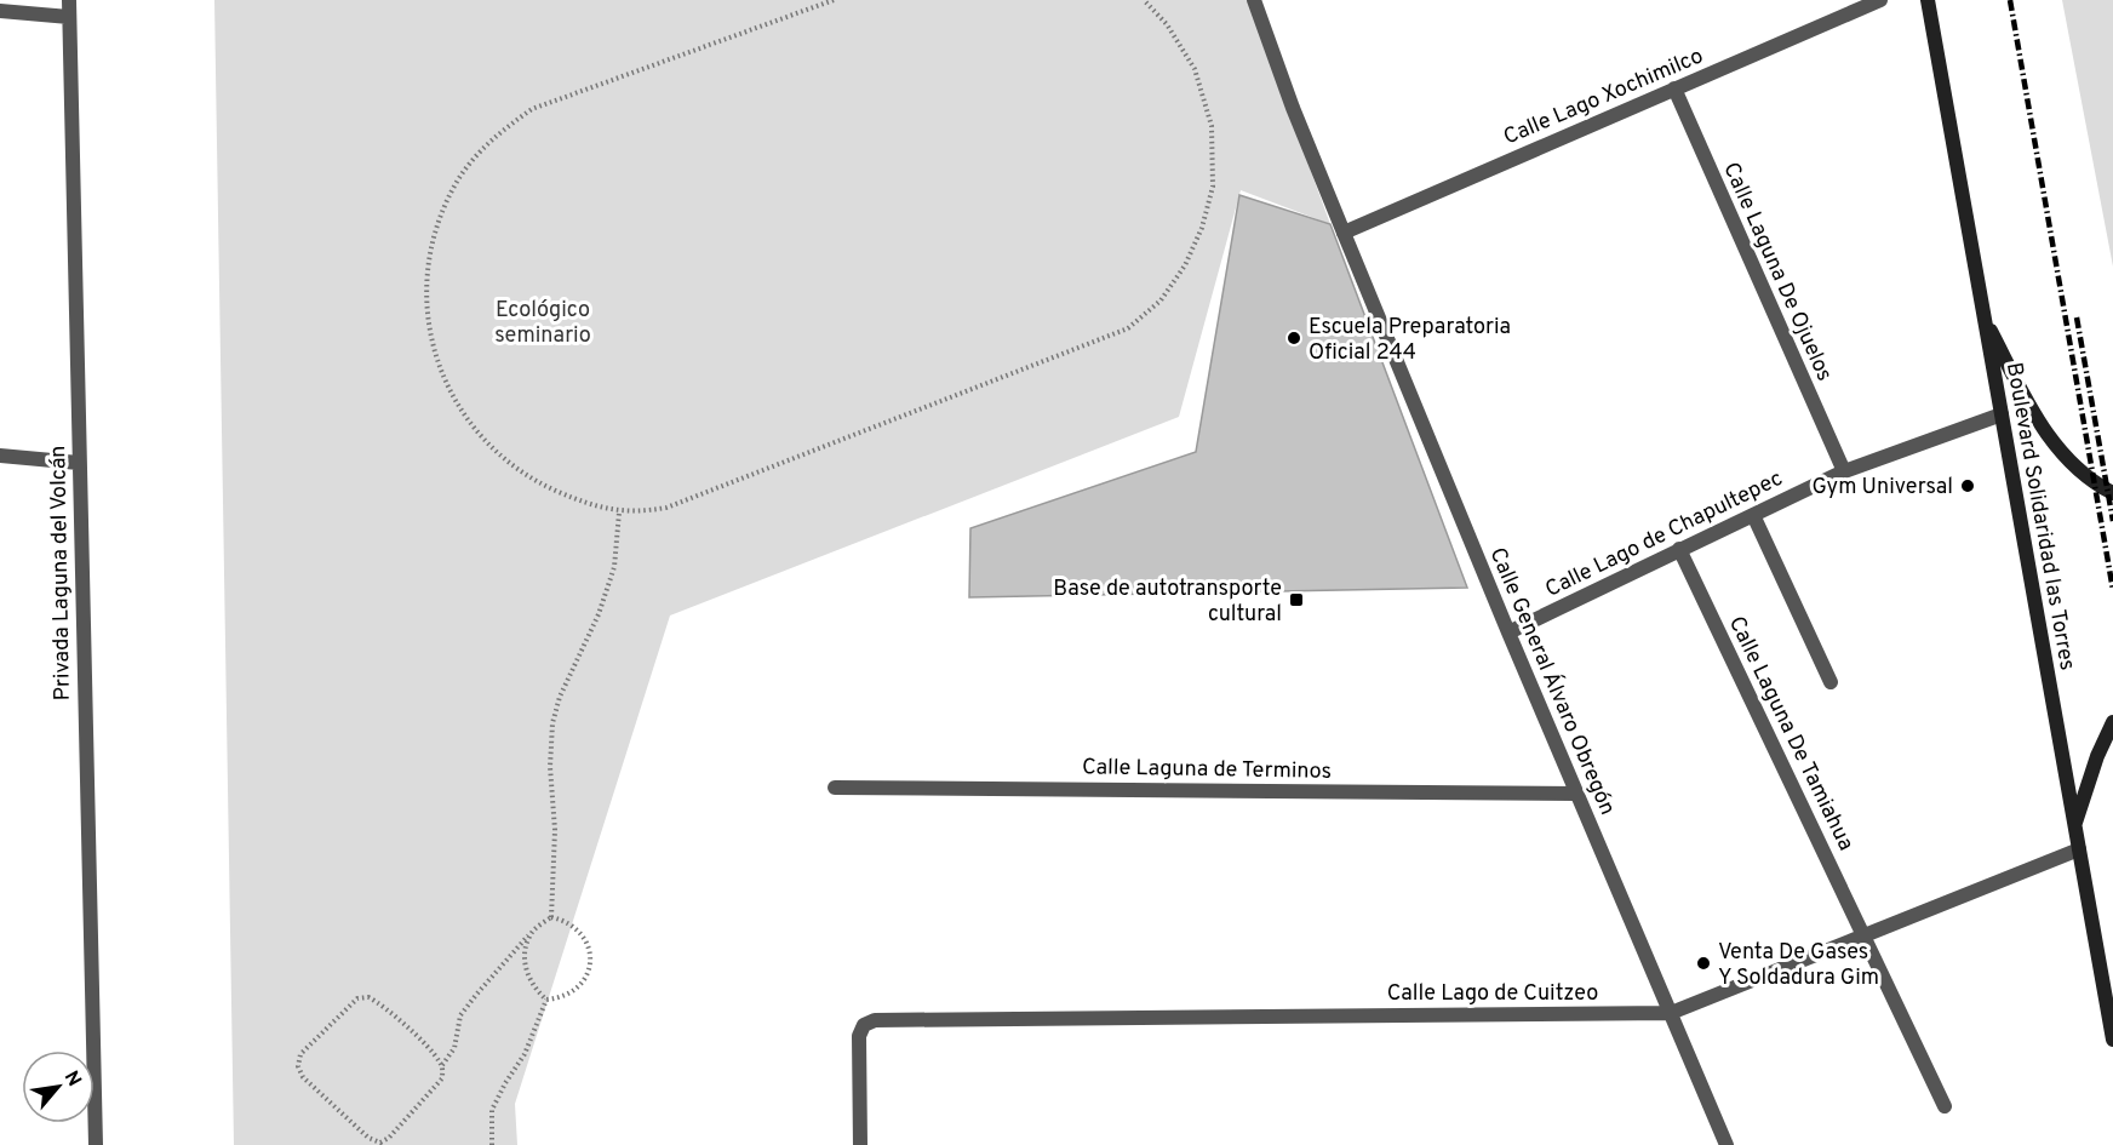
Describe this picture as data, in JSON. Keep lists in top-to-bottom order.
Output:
{
  "streets": {
    "main road": ["Boulevard Solidaridad las Torres"],
    "street": [
      "Calle Lago Xochimilco",
      "Calle Laguna De Ojuelos",
      "Calle Lago de Chapultepec",
      "Privada Laguna del Volcán",
      "Calle General Álvaro Obregón",
      "Calle Laguna De Tamiahua",
      "Calle Laguna de Terminos",
      "Calle Lago de Cuitzeo"
    ]
  },
  "crossings": [
    ["Calle Lago Xochimilco", "Calle Laguna De Ojuelos"],
    ["Calle Lago Xochimilco", "Calle General Álvaro Obregón"],
    ["Calle Laguna De Ojuelos", "Calle Lago de Chapultepec"],
    ["Boulevard Solidaridad las Torres", "Calle Lago de Chapultepec"],
    ["Boulevard Solidaridad las Torres", "Calle Lago de Cuitzeo"],
    ["Calle Lago de Chapultepec", "Calle General Álvaro Obregón"],
    ["Calle Lago de Chapultepec", "Calle Laguna De Tamiahua"],
    ["Calle General Álvaro Obregón", "Calle Laguna de Terminos"],
    ["Calle General Álvaro Obregón", "Calle Lago de Cuitzeo"],
    ["Calle Laguna De Tamiahua", "Calle Lago de Cuitzeo"]
  ],
  "parks": ["Ecológico seminario"],
  "places": {
    "other": ["Escuela Preparatoria Oficial 244", "Gym Universal", "Venta De Gases Y Soldadura Gim"],
    "transit": ["Base de autotransporte cultural"]
  },
  "north": "top right"
}
